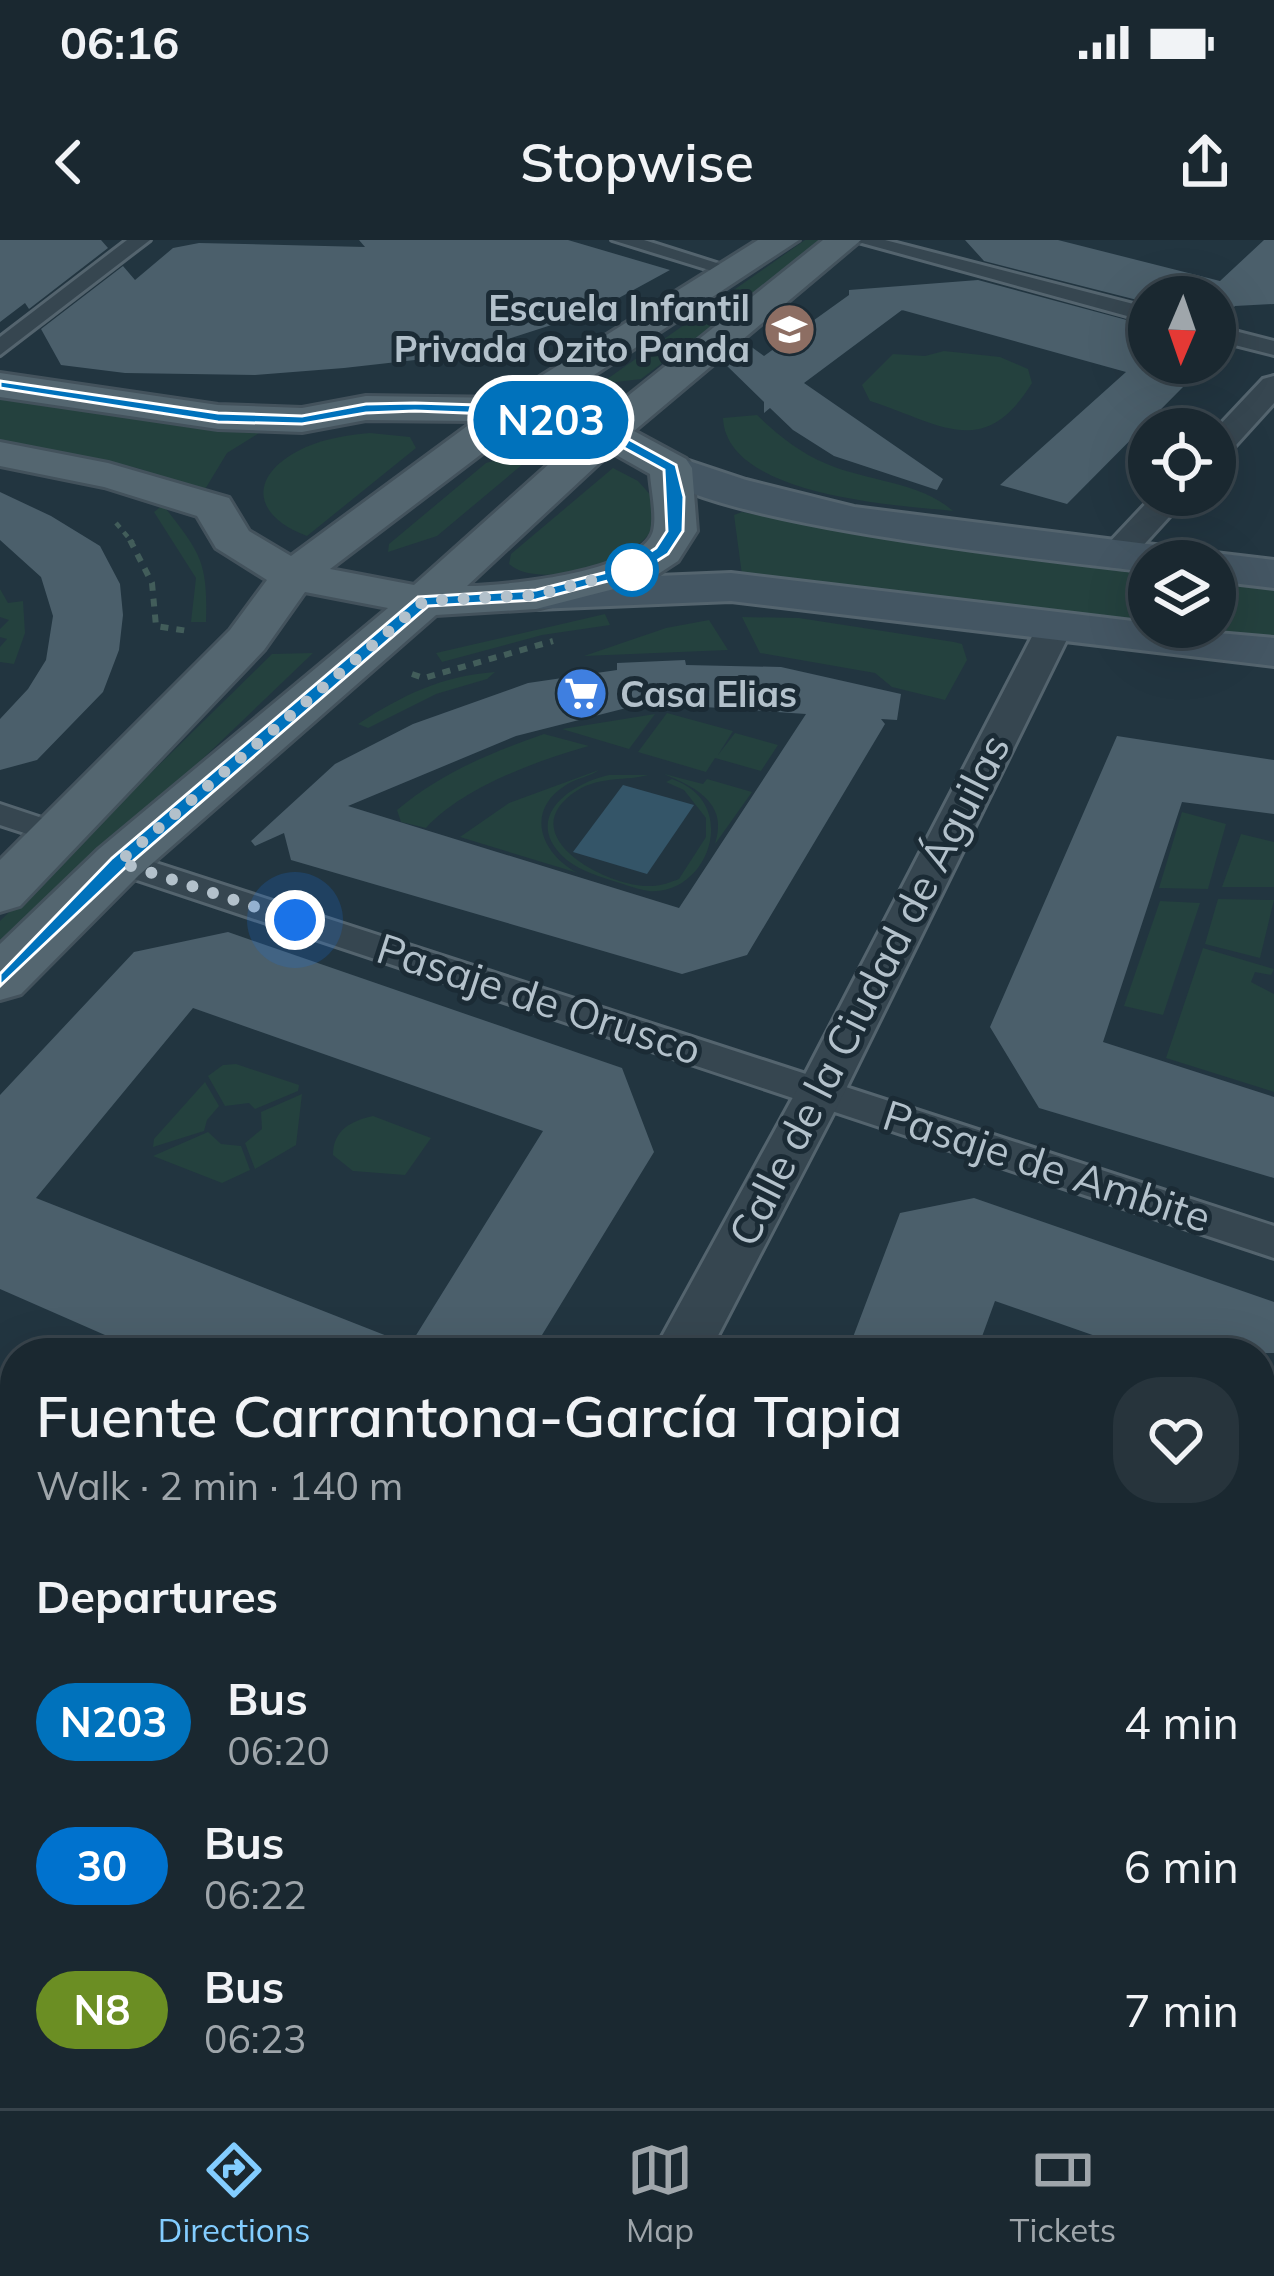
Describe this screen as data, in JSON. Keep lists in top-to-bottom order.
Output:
{
  "streets": {
    "street": ["Calle de la Ciudad de Águilas", "Pasaje de Orusco", "Pasaje de Ambite"]
  },
  "crossings": [
    ["Calle de la Ciudad de Águilas", "Pasaje de Orusco"],
    ["Calle de la Ciudad de Águilas", "Pasaje de Ambite"],
    ["Pasaje de Orusco", "Pasaje de Ambite"]
  ],
  "places": {
    "school or university": ["Escuela Infantil Privada Ozito Panda"],
    "supermarket": ["Casa Elias"]
  },
  "lines": ["bus line N203"],
  "north": "bottom",
  "page": {
    "status": "06:16",
    "header": "Stopwise",
    "on_map": "N203",
    "heading": [
      ["Fuente Carrantona-García Tapia", "Walk · 2 min · 140 m"],
      "Departures"
    ],
    "list": [
      {
        "mark": "N203",
        "name": "Bus",
        "note": "06:20",
        "value": "4 min"
      },
      {
        "mark": "30",
        "name": "Bus",
        "note": "06:22",
        "value": "6 min"
      },
      {
        "mark": "N8",
        "name": "Bus",
        "note": "06:23",
        "value": "7 min"
      }
    ],
    "tabs": ["Directions", "Map", "Tickets"]
  }
}
